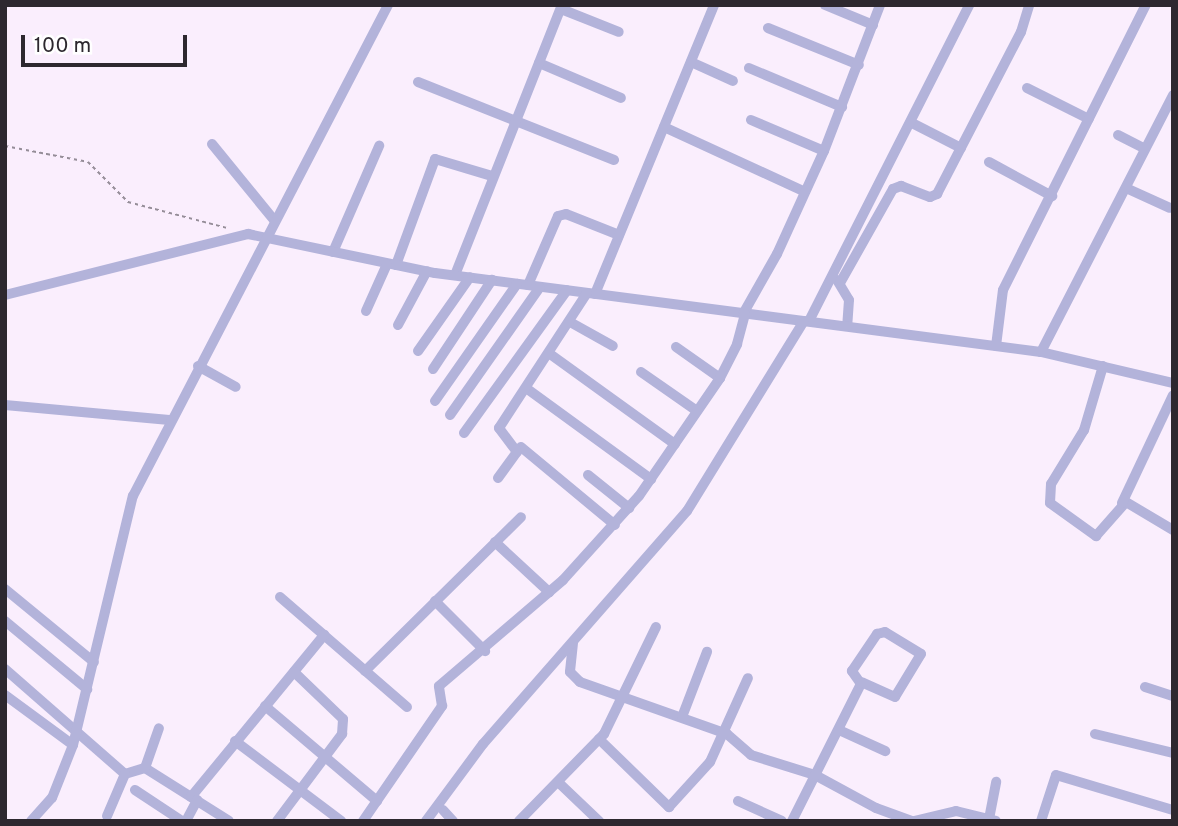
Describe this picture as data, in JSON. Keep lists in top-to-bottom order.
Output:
{
  "scale_bar": "100 m"
}
